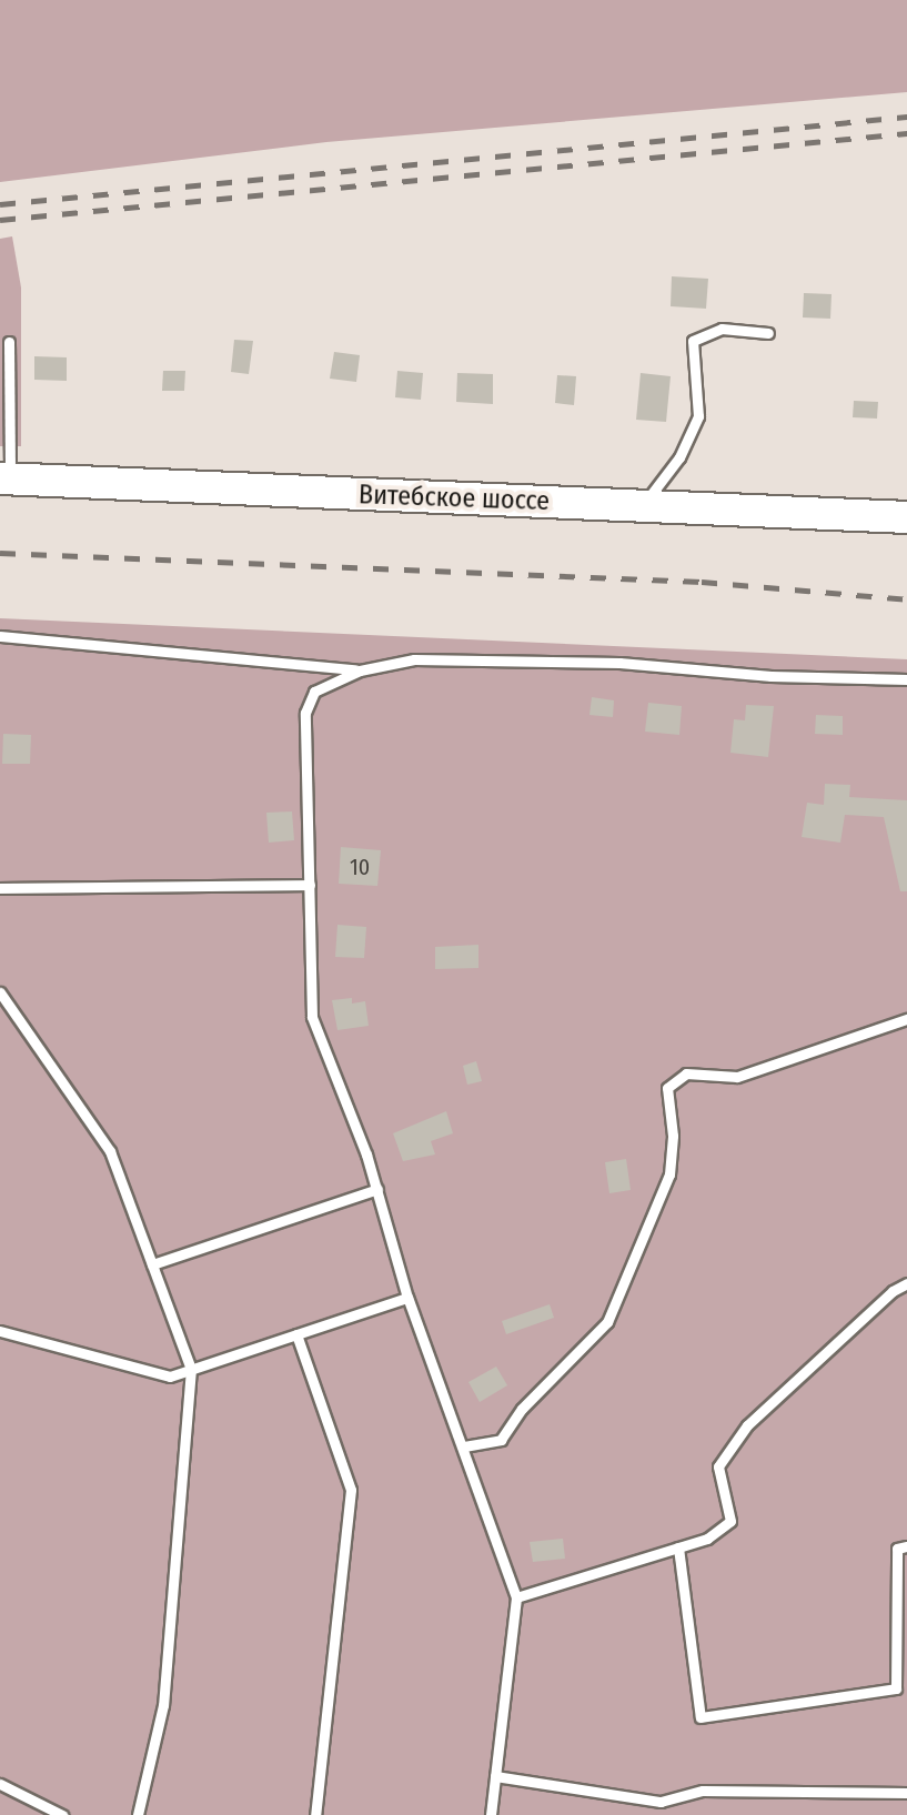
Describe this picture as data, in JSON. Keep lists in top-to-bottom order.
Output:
{
  "streets": {
    "main road": ["Витебское шоссе"]
  },
  "house_numbers": ["10"]
}
